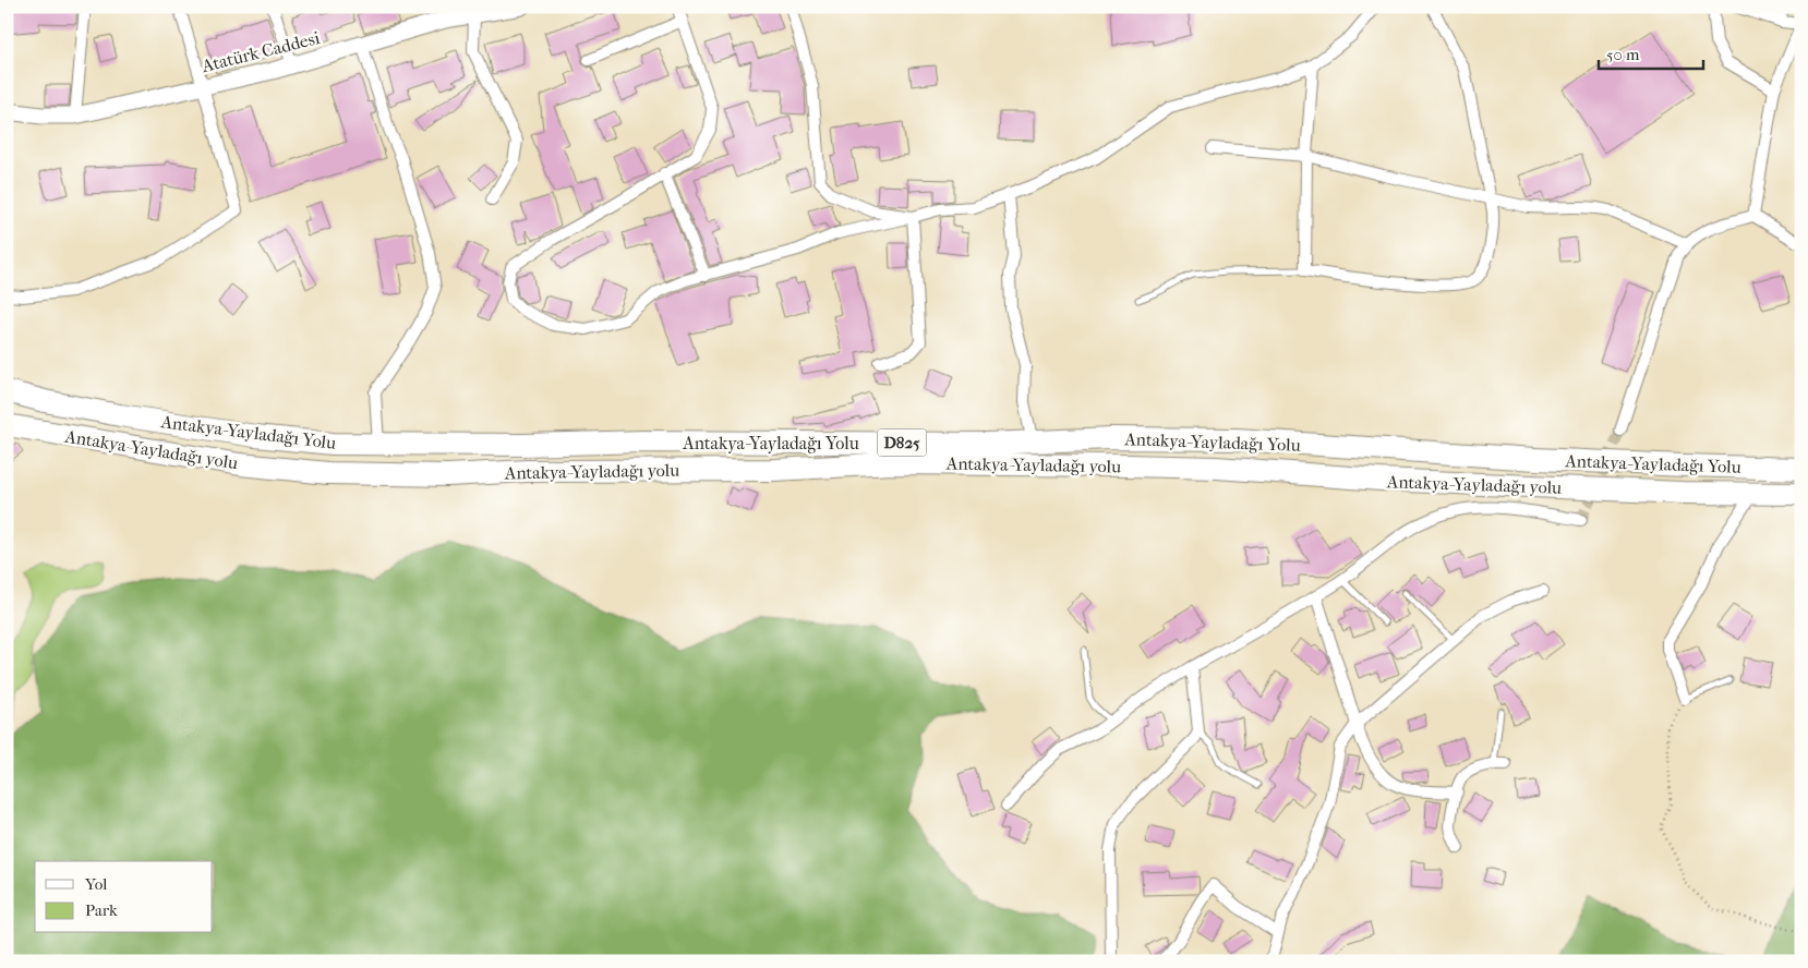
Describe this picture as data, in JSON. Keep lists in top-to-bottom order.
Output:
{
  "streets": {
    "highway": ["Antakya-Yayladağı Yolu", "D825", "Antakya-Yayladağı yolu"],
    "main road": ["Atatürk Caddesi"]
  },
  "legend": ["Yol", "Park"],
  "scale_bar": "50 m"
}
